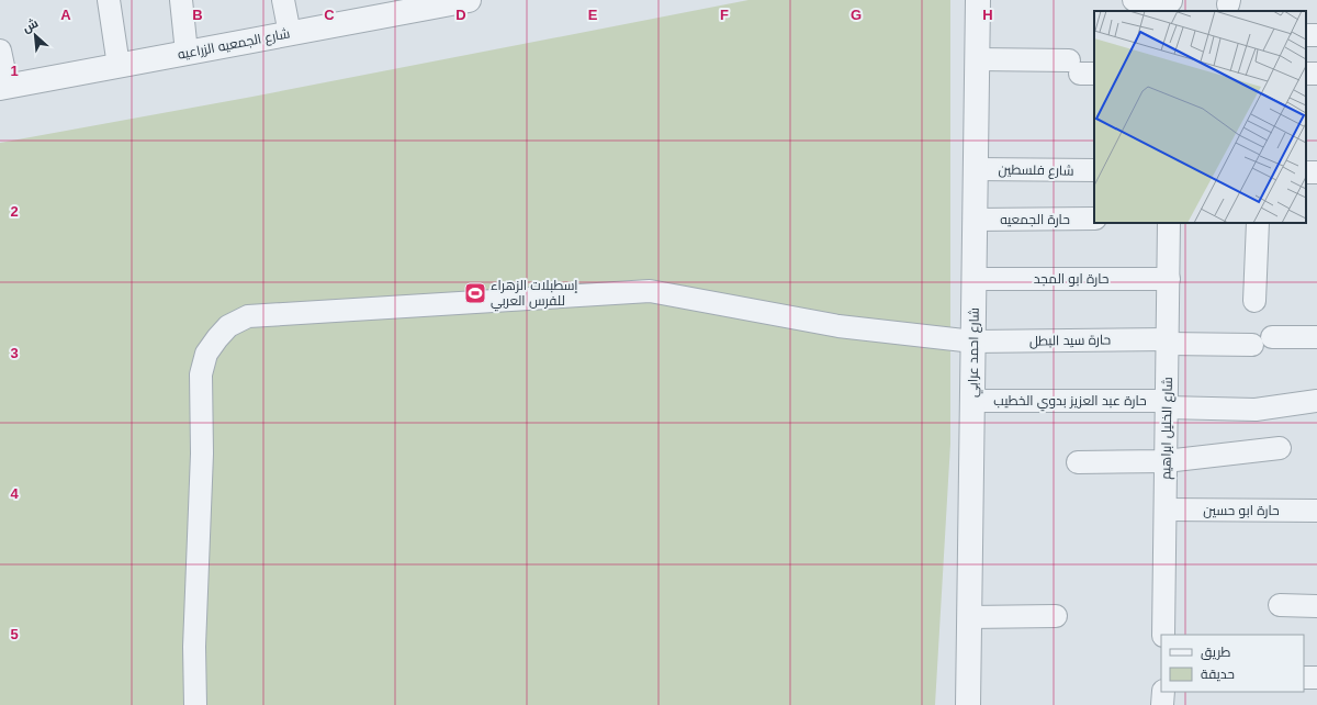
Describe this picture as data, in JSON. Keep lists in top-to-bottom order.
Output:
{
  "streets": {
    "street": [
      "شارع الجمعيه الزراعيه",
      "شارع فلسطين",
      "حارة الجمعيه",
      "حارة ابو المجد",
      "حارة سيد البطل",
      "شارع احمد عرابي",
      "حارة عبد العزيز بدوي الخطيب",
      "شارع الخليل ابراهيم",
      "حارة ابو حسين"
    ]
  },
  "crossings": [
    ["شارع فلسطين", "شارع احمد عرابي"],
    ["حارة الجمعيه", "شارع احمد عرابي"],
    ["حارة ابو المجد", "شارع احمد عرابي"],
    ["حارة ابو المجد", "شارع الخليل ابراهيم"],
    ["حارة سيد البطل", "شارع احمد عرابي"],
    ["حارة سيد البطل", "شارع الخليل ابراهيم"],
    ["شارع احمد عرابي", "حارة عبد العزيز بدوي الخطيب"],
    ["حارة عبد العزيز بدوي الخطيب", "شارع الخليل ابراهيم"],
    ["شارع الخليل ابراهيم", "حارة ابو حسين"]
  ],
  "places": {
    "sports": ["إسطبلات الزهراء للفرس العربي"]
  },
  "legend": ["طريق", "حديقة"],
  "north": "top left",
  "grid": {
    "columns": [
      "A",
      "B",
      "C",
      "D",
      "E",
      "F",
      "G",
      "H"
    ],
    "rows": [
      "1",
      "2",
      "3",
      "4",
      "5"
    ]
  }
}
